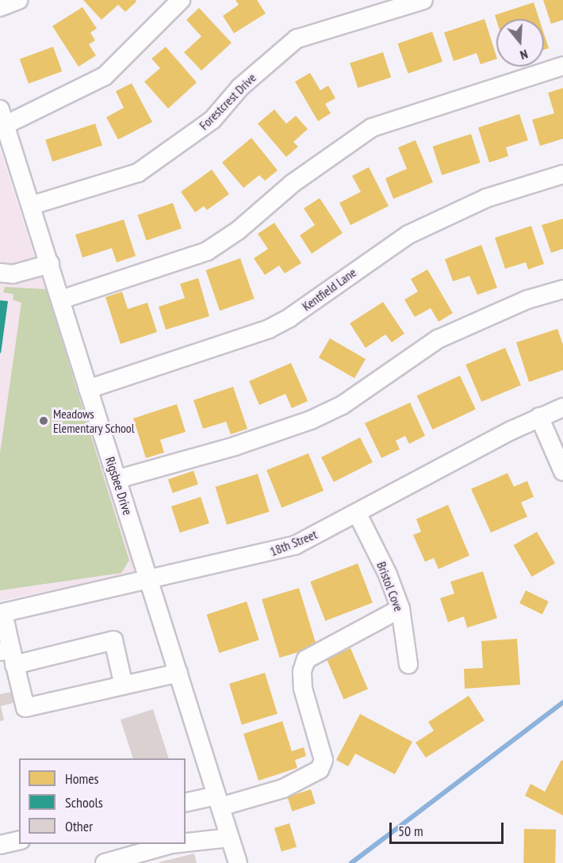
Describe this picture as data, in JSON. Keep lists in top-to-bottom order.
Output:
{
  "streets": {
    "street": [
      "Forestcrest Drive",
      "Kentfield Lane",
      "Rigsbee Drive",
      "18th Street",
      "Bristol Cove"
    ]
  },
  "crossings": [
    ["Forestcrest Drive", "Rigsbee Drive"],
    ["Kentfield Lane", "Rigsbee Drive"],
    ["Rigsbee Drive", "18th Street"],
    ["18th Street", "Bristol Cove"]
  ],
  "places": ["Meadows Elementary School"],
  "legend": ["Homes", "Schools", "Other"],
  "scale_bar": "50 m",
  "north": "bottom"
}
